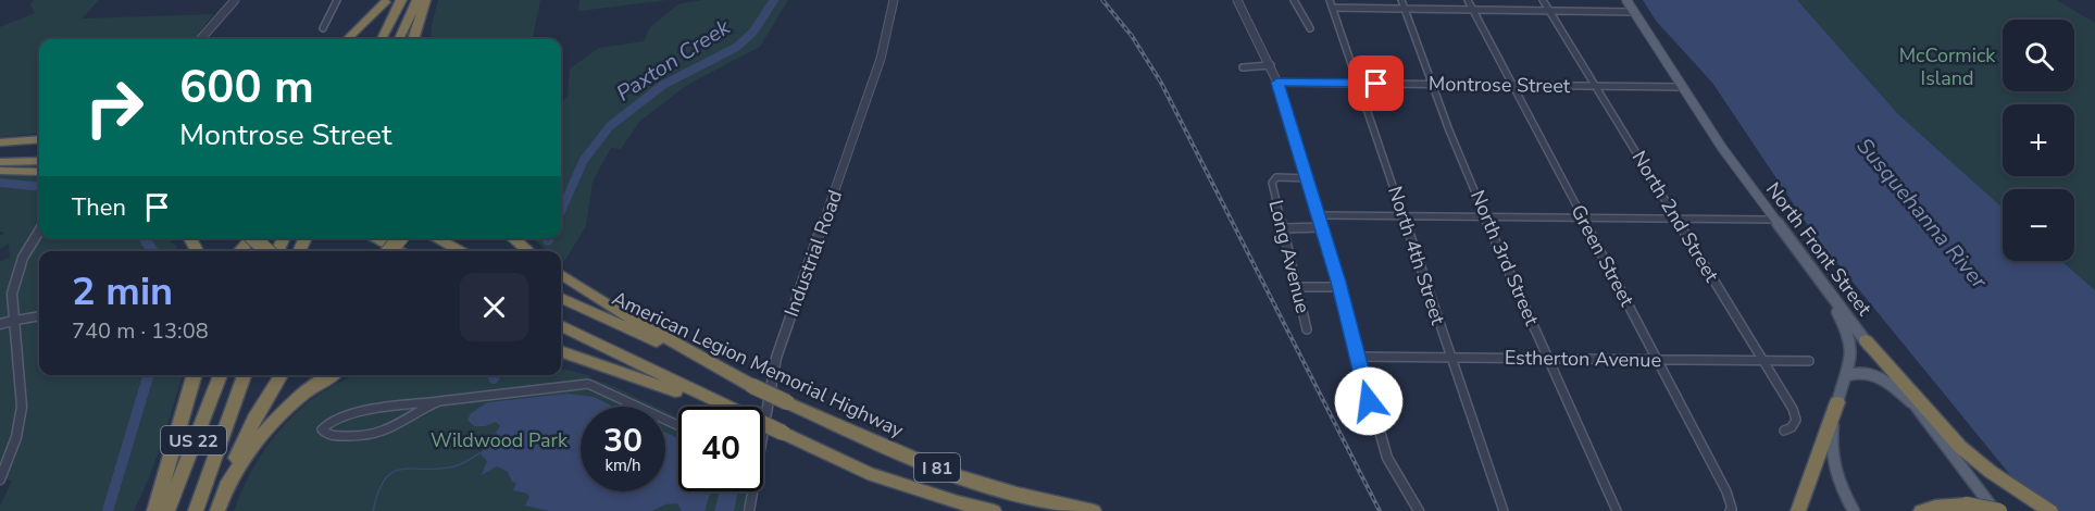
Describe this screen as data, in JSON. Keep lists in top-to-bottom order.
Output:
{
  "streets": {
    "highway": ["American Legion Memorial Highway", "US 22", "I 81"],
    "main road": ["North Front Street"],
    "street": [
      "Montrose Street",
      "North 2nd Street",
      "Industrial Road",
      "North 4th Street",
      "Green Street",
      "Long Avenue",
      "North 3rd Street",
      "Estherton Avenue"
    ]
  },
  "crossings": [
    ["Montrose Street", "North 2nd Street"],
    ["Montrose Street", "North Front Street"],
    ["Montrose Street", "North 4th Street"],
    ["Montrose Street", "Green Street"],
    ["Montrose Street", "North 3rd Street"],
    ["North 2nd Street", "Estherton Avenue"],
    ["North 4th Street", "Estherton Avenue"],
    ["Green Street", "Estherton Avenue"],
    ["North 3rd Street", "Estherton Avenue"]
  ],
  "water": ["Paxton Creek", "Susquehanna River"],
  "parks": ["McCormick Island", "Wildwood Park"],
  "page": {
    "map_buttons": ["+", "−"],
    "turn": ["600 m", "Montrose Street"],
    "then": "Then",
    "heading": ["2 min", "740 m · 13:08"],
    "speed": "30 km/h",
    "limit": "40"
  }
}
